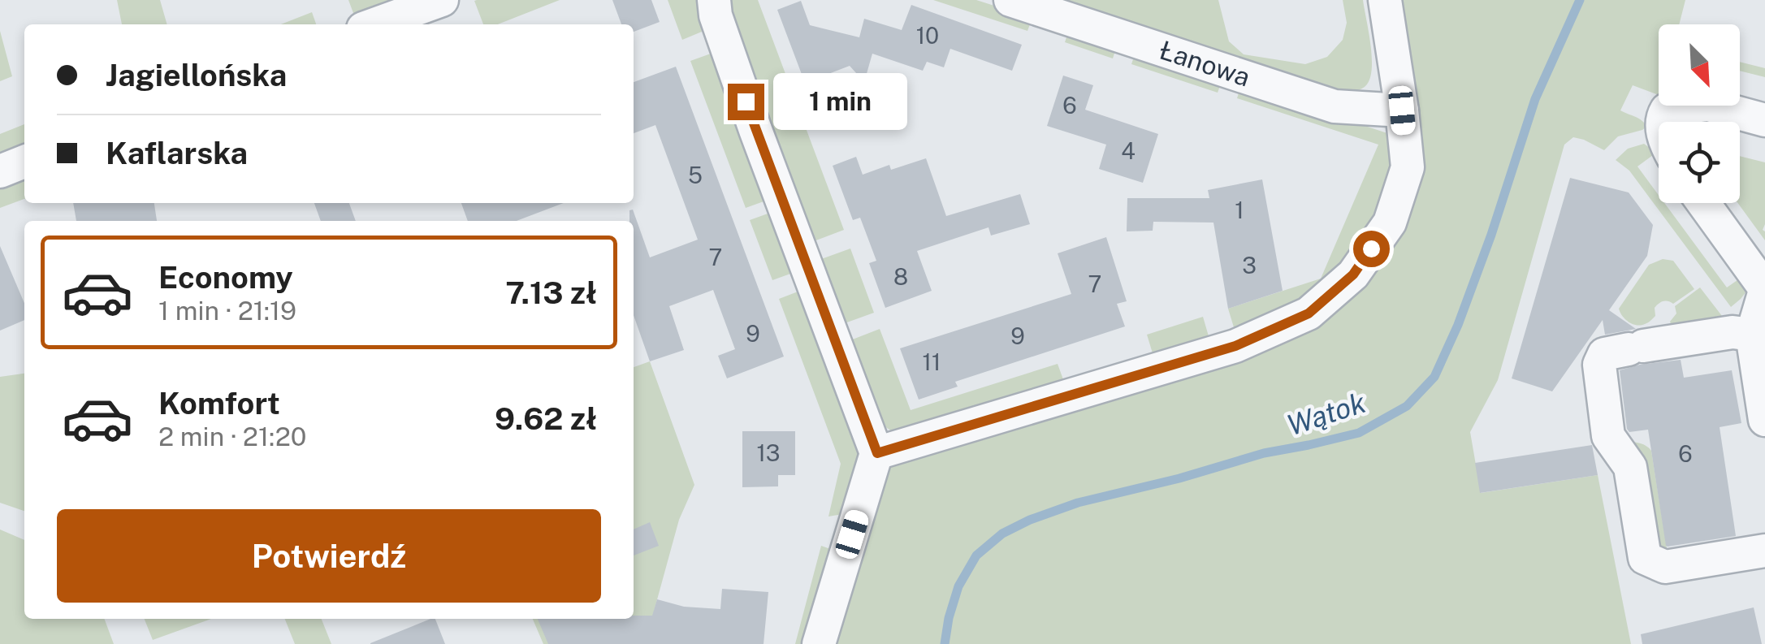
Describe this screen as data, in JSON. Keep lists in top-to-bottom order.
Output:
{
  "streets": {
    "street": ["Łanowa"]
  },
  "water": ["Wątok"],
  "house_numbers": [
    "10",
    "6",
    "4",
    "5",
    "1",
    "7",
    "3",
    "8",
    "7",
    "9",
    "9",
    "11",
    "13",
    "6"
  ],
  "north": "bottom right",
  "page": {
    "banner": ["Jagiellońska", "Kaflarska"],
    "bubble": "1 min",
    "list": [
      {
        "name": "Economy",
        "note": "1 min · 21:19",
        "value": "7.13 zł"
      },
      {
        "name": "Komfort",
        "note": "2 min · 21:20",
        "value": "9.62 zł"
      }
    ],
    "buttons": "Potwierdź"
  }
}
